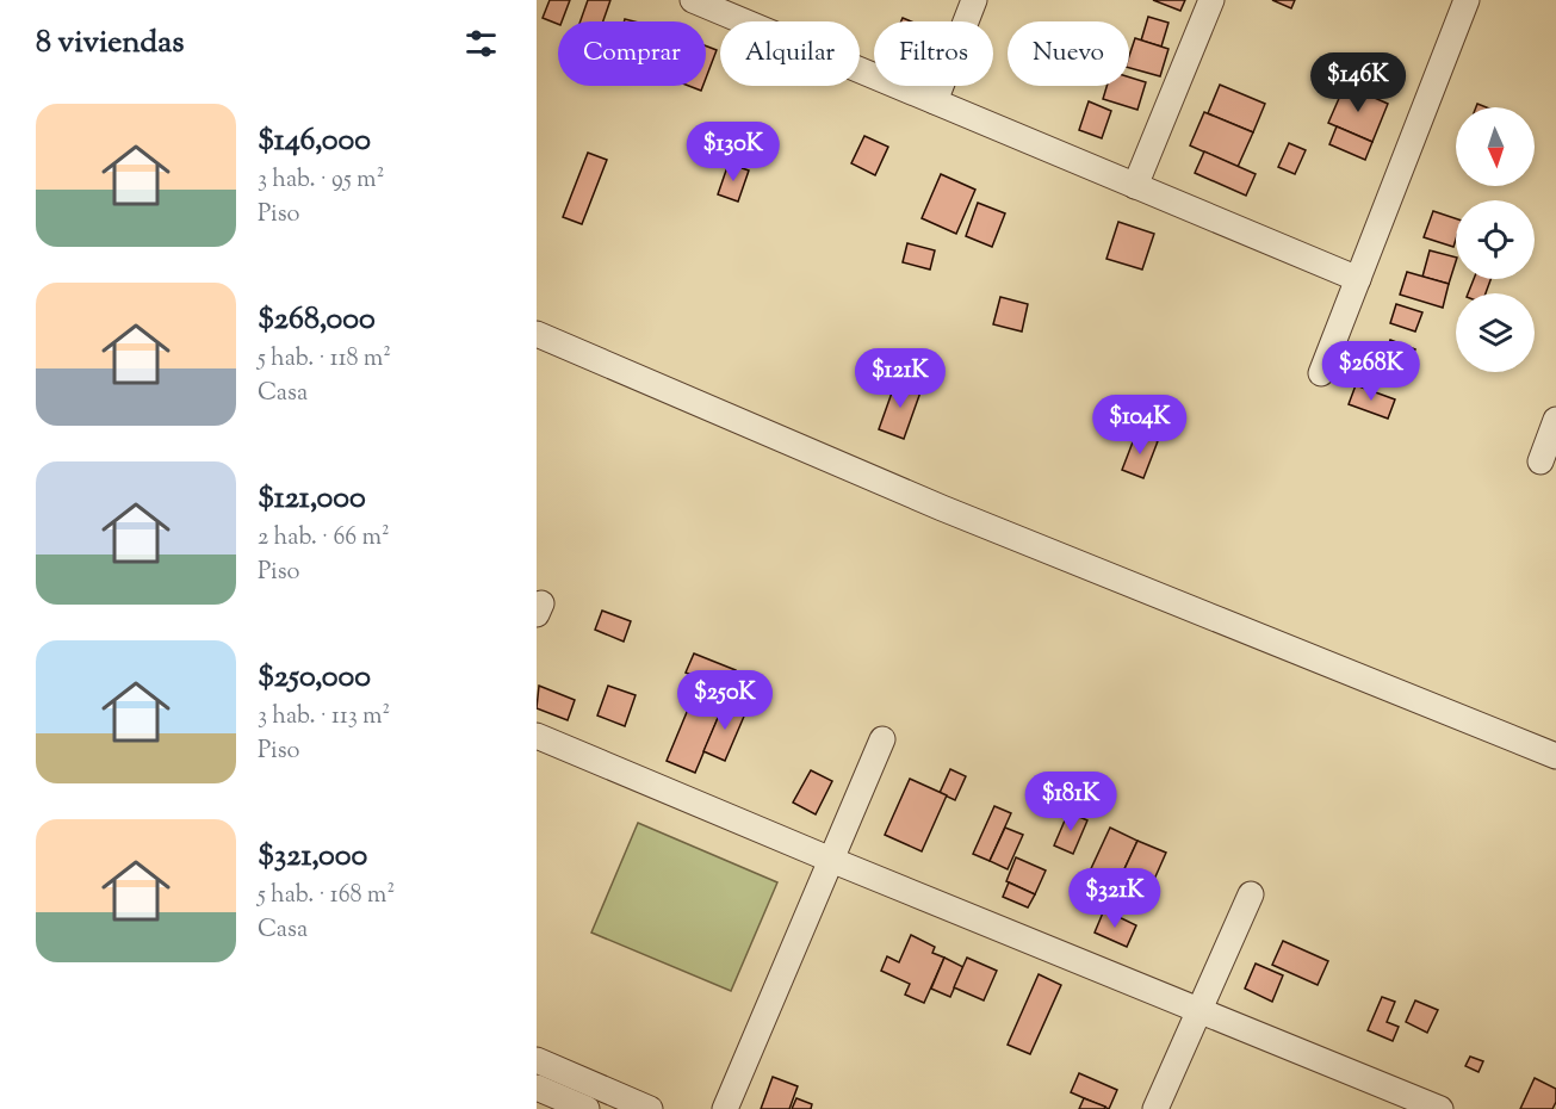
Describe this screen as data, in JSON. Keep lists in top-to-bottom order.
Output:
{
  "north": "bottom",
  "page": {
    "heading": "8 viviendas",
    "chip": [
      "Comprar",
      "Alquilar",
      "Filtros",
      "Nuevo"
    ],
    "price": [
      "$146K",
      "$130K",
      "$268K",
      "$121K",
      "$104K",
      "$250K",
      "$181K",
      "$321K"
    ],
    "list": [
      {
        "name": "$146,000",
        "note": "3 hab. · 95 m² · Piso"
      },
      {
        "name": "$268,000",
        "note": "5 hab. · 118 m² · Casa"
      },
      {
        "name": "$121,000",
        "note": "2 hab. · 66 m² · Piso"
      },
      {
        "name": "$250,000",
        "note": "3 hab. · 113 m² · Piso"
      },
      {
        "name": "$321,000",
        "note": "5 hab. · 168 m² · Casa"
      }
    ]
  }
}
